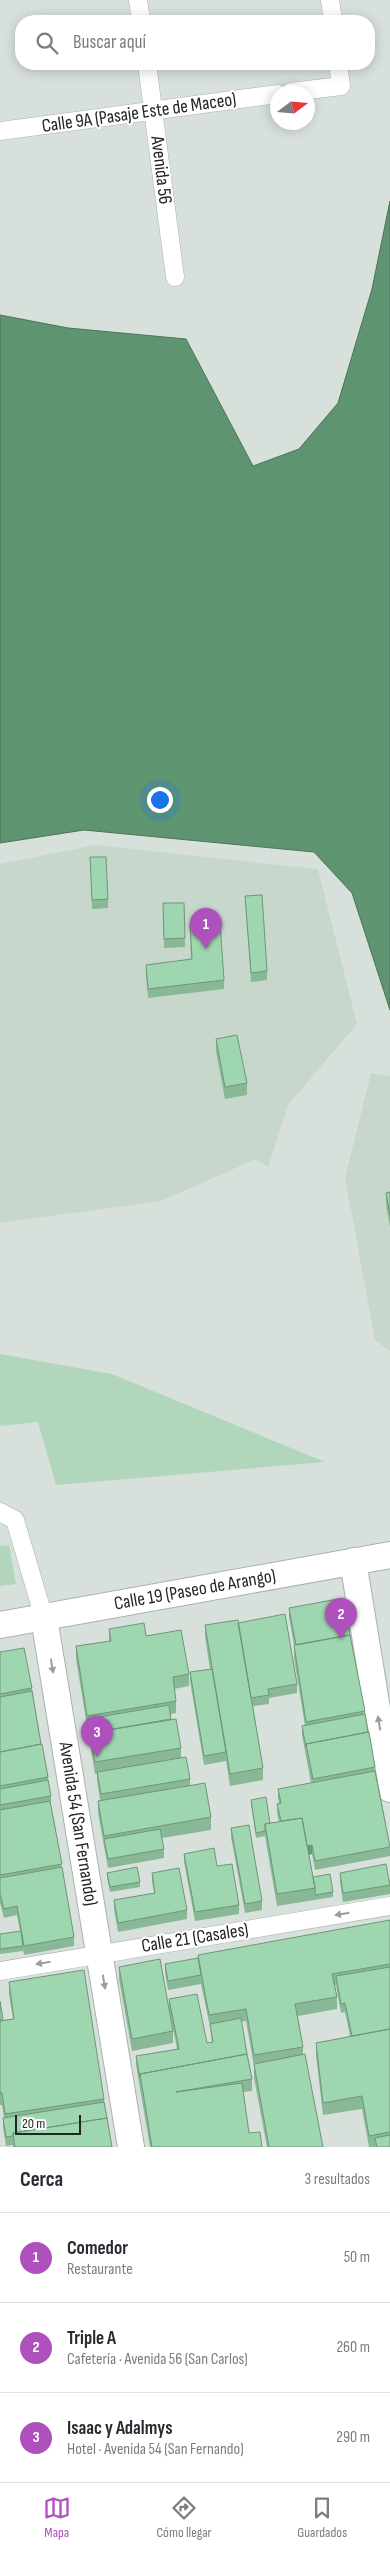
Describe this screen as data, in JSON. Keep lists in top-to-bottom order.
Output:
{
  "streets": {
    "main road": ["Calle 19 (Paseo de Arango)", "Avenida 54 (San Fernando)"],
    "street": ["Calle 9A (Pasaje Este de Maceo)", "Avenida 56", "Calle 21 (Casales)"]
  },
  "crossings": [
    ["Calle 9A (Pasaje Este de Maceo)", "Avenida 56"],
    ["Calle 19 (Paseo de Arango)", "Avenida 54 (San Fernando)"],
    ["Avenida 54 (San Fernando)", "Calle 21 (Casales)"]
  ],
  "one_way": ["Avenida 54 (San Fernando)", "Calle 21 (Casales)"],
  "scale_bar": "20 m",
  "north": "right",
  "page": {
    "search": "Buscar aquí",
    "pins": ["1", "2", "3"],
    "scale": "20 m",
    "heading": ["Cerca", "3 resultados"],
    "list": [
      {
        "mark": "1",
        "name": "Comedor",
        "note": "Restaurante",
        "value": "50 m"
      },
      {
        "mark": "2",
        "name": "Triple A",
        "note": "Cafetería · Avenida 56 (San Carlos)",
        "value": "260 m"
      },
      {
        "mark": "3",
        "name": "Isaac y Adalmys",
        "note": "Hotel · Avenida 54 (San Fernando)",
        "value": "290 m"
      }
    ],
    "nav": ["Mapa", "Cómo llegar", "Guardados"]
  }
}
